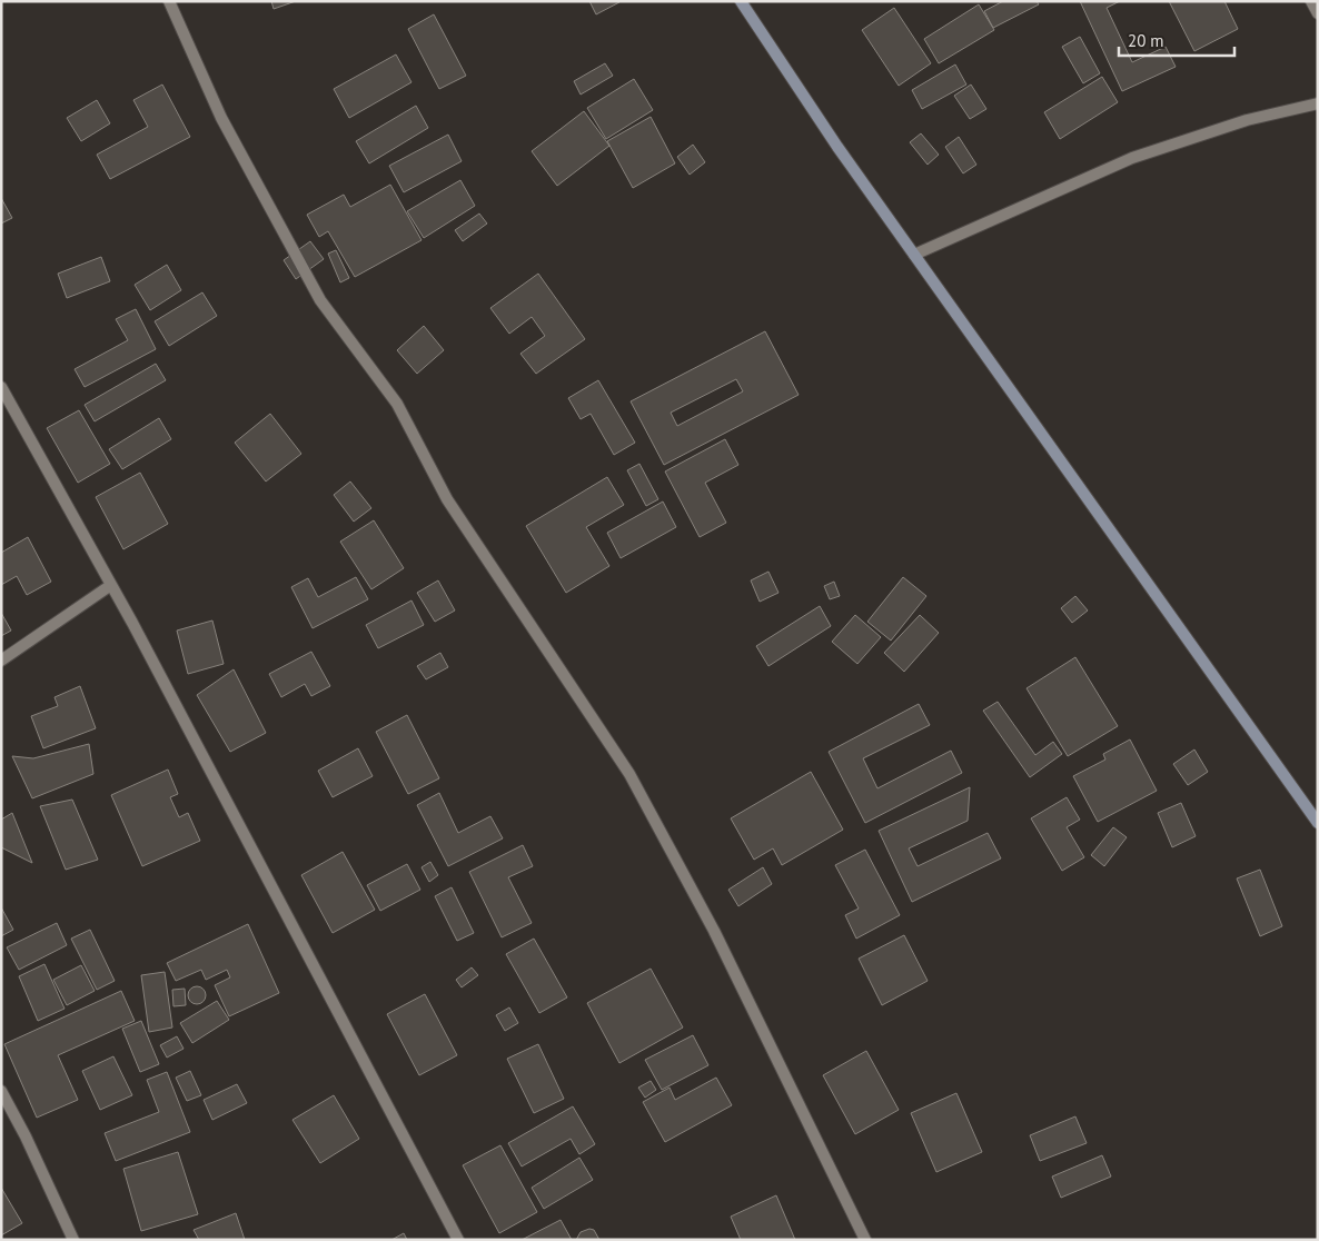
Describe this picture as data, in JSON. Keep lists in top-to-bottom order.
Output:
{
  "scale_bar": "20 m"
}
